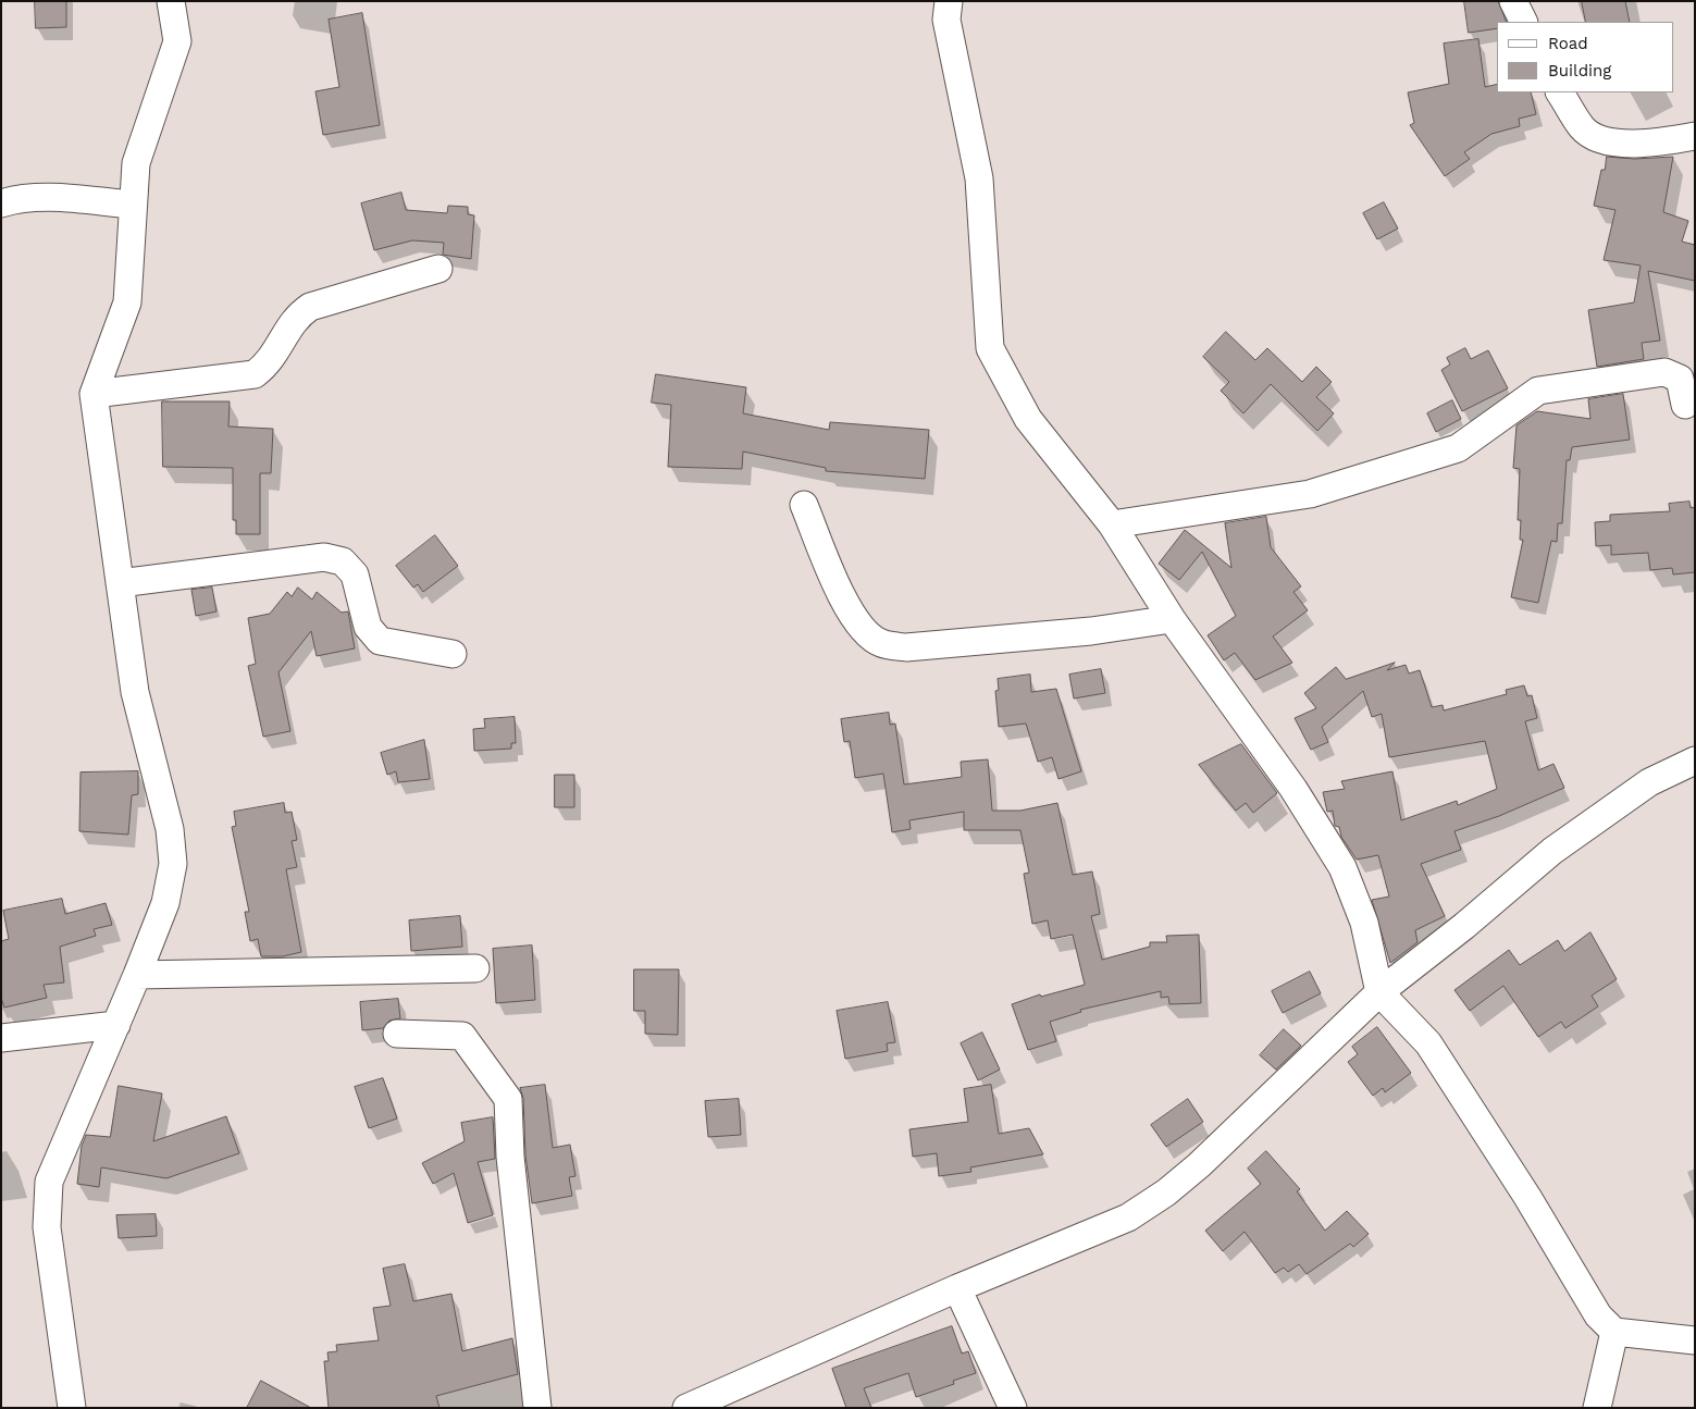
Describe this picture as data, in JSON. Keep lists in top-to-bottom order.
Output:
{
  "legend": ["Road", "Building"]
}
